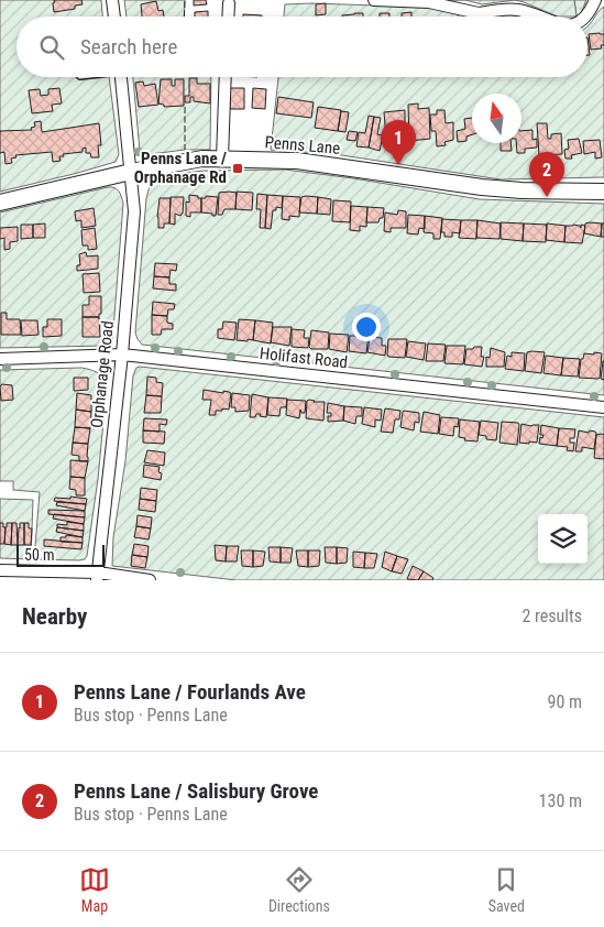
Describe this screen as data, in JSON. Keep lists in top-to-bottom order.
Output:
{
  "streets": {
    "main road": ["Penns Lane"],
    "street": ["Holifast Road", "Orphanage Road"]
  },
  "crossings": [
    ["Penns Lane", "Orphanage Road"],
    ["Holifast Road", "Orphanage Road"]
  ],
  "places": {
    "transit": ["Penns Lane / Orphanage Rd"]
  },
  "scale_bar": "50 m",
  "north": "top",
  "page": {
    "search": "Search here",
    "pins": ["1", "2"],
    "scale": "50 m",
    "heading": ["Nearby", "2 results"],
    "list": [
      {
        "mark": "1",
        "name": "Penns Lane / Fourlands Ave",
        "note": "Bus stop · Penns Lane",
        "value": "90 m"
      },
      {
        "mark": "2",
        "name": "Penns Lane / Salisbury Grove",
        "note": "Bus stop · Penns Lane",
        "value": "130 m"
      }
    ],
    "nav": ["Map", "Directions", "Saved"]
  }
}
